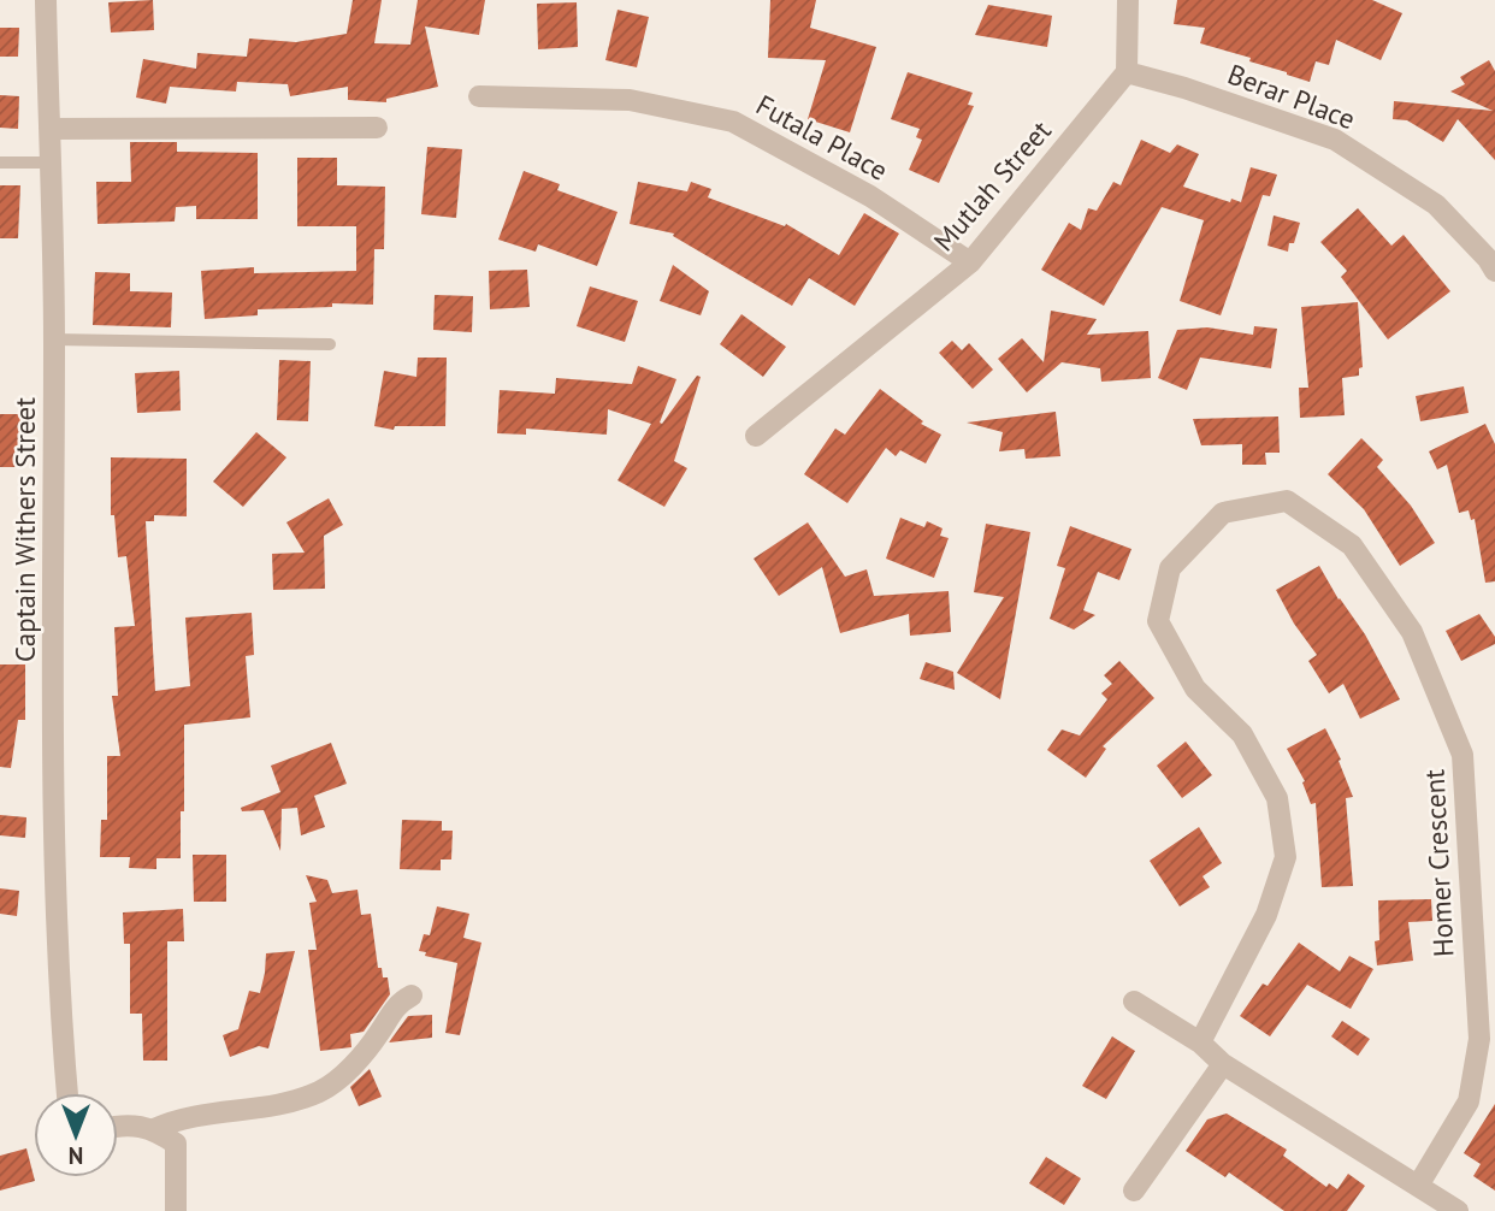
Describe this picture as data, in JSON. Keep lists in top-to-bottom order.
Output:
{
  "streets": {
    "street": [
      "Berar Place",
      "Futala Place",
      "Mutlah Street",
      "Captain Withers Street",
      "Homer Crescent"
    ]
  },
  "crossings": [
    ["Berar Place", "Mutlah Street"],
    ["Futala Place", "Mutlah Street"]
  ],
  "north": "bottom"
}
